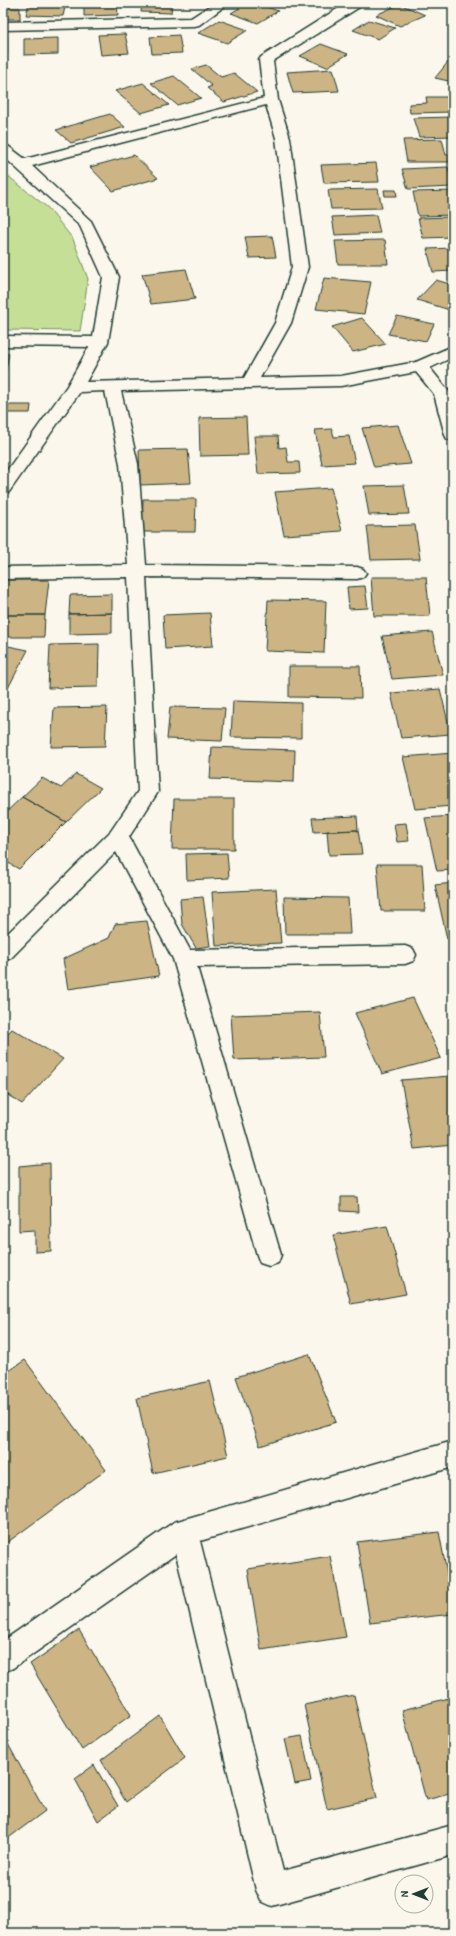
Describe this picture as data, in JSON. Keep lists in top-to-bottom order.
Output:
{
  "north": "left"
}
